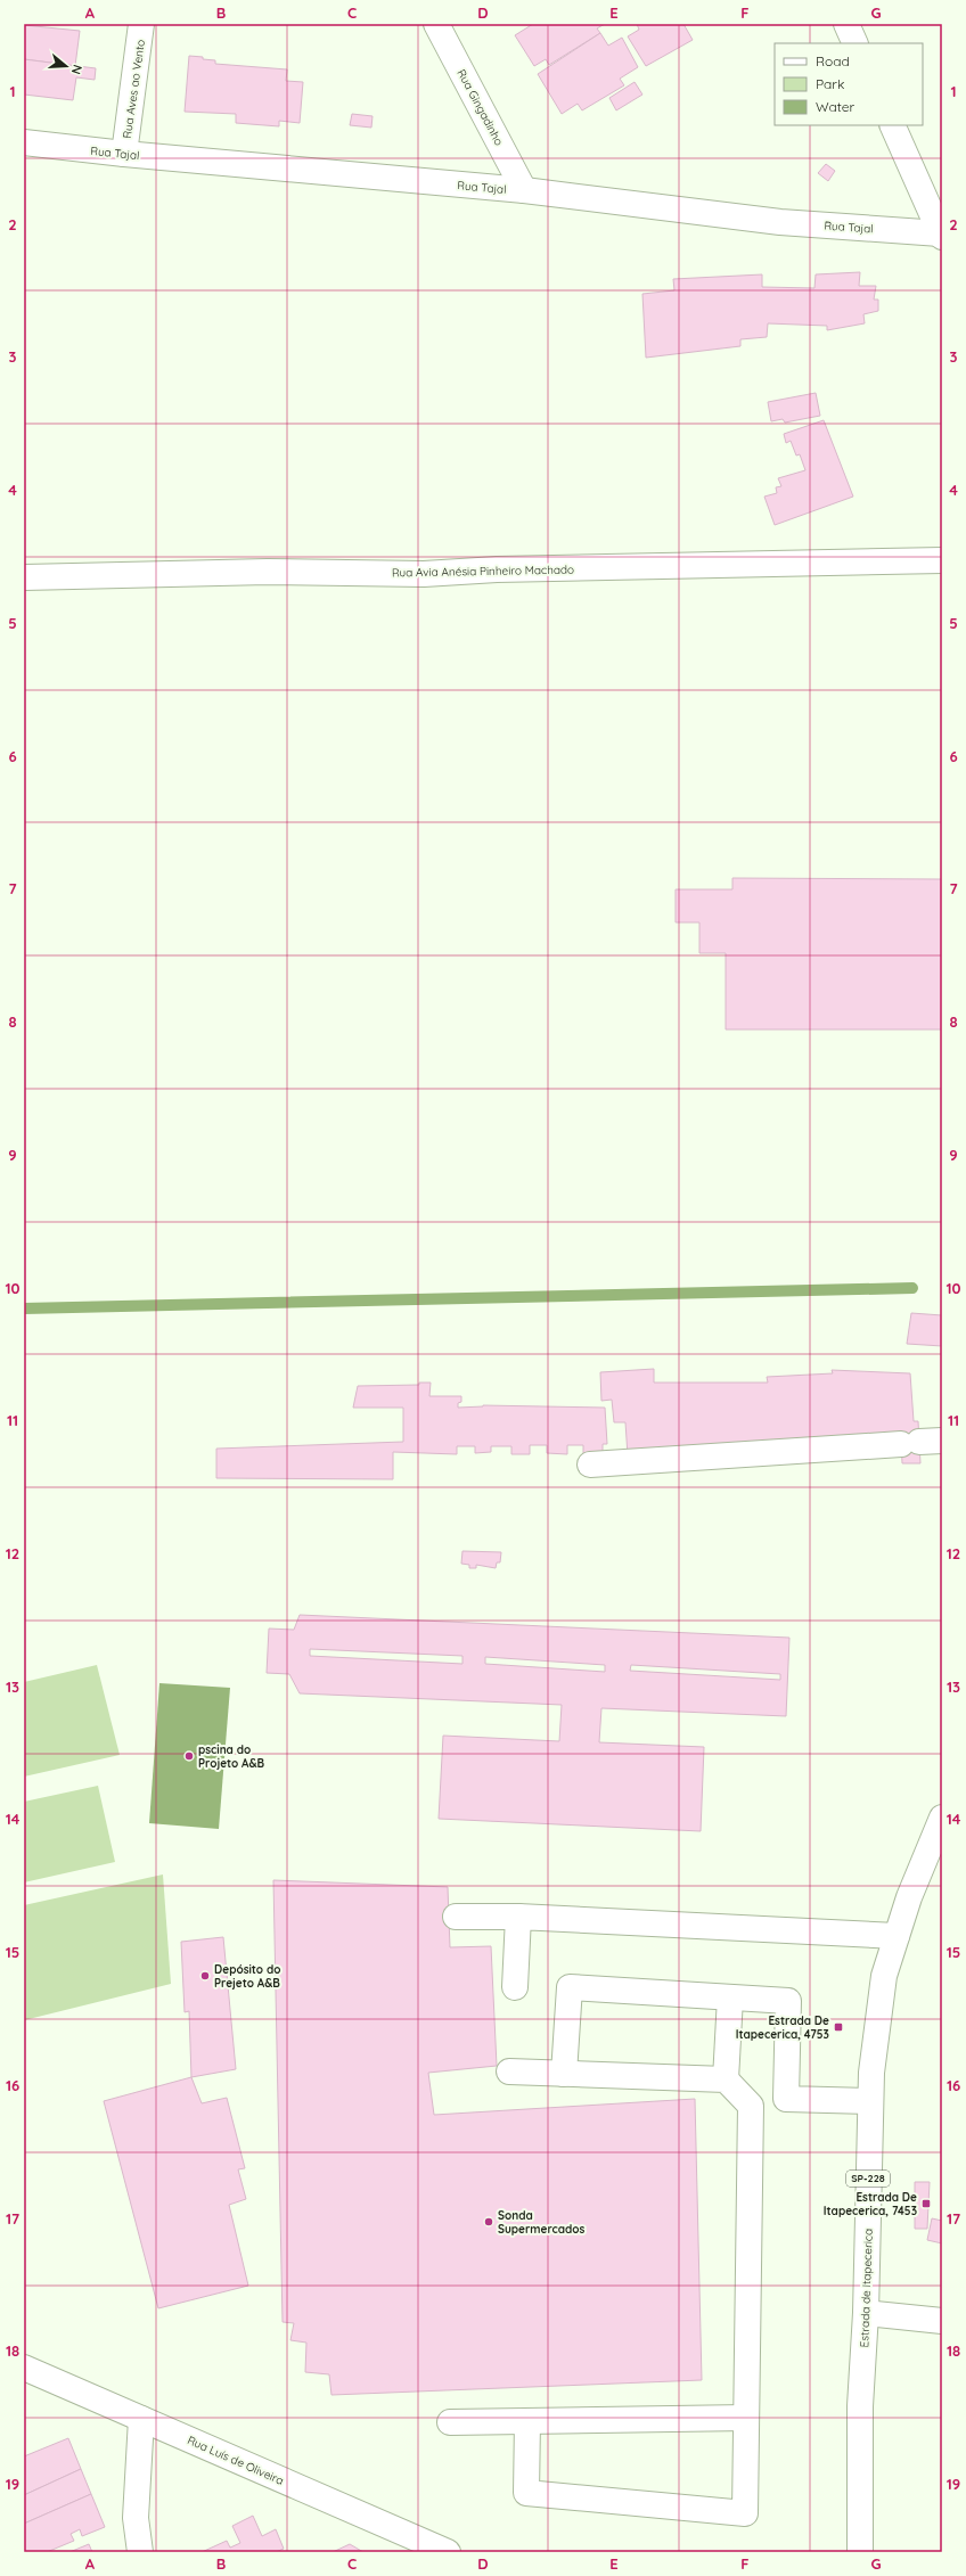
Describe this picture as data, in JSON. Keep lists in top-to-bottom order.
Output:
{
  "streets": {
    "street": [
      "Rua Aves ao Vento",
      "Rua Gingadinho",
      "Rua Tajal",
      "Rua Avia Anésia Pinheiro Machado",
      "SP-228",
      "Estrada de Itapecerica",
      "Rua Luís de Oliveira"
    ]
  },
  "crossings": [
    ["Rua Aves ao Vento", "Rua Tajal"],
    ["Rua Gingadinho", "Rua Tajal"]
  ],
  "places": {
    "other": ["pscina do Projeto A&B", "Depósito do Prejeto A&B", "Sonda Supermercados"],
    "transit": ["Estrada De Itapecerica, 4753", "Estrada De Itapecerica, 7453"]
  },
  "legend": ["Road", "Park", "Water"],
  "north": "right",
  "grid": {
    "columns": [
      "A",
      "B",
      "C",
      "D",
      "E",
      "F",
      "G"
    ],
    "rows": [
      "1",
      "2",
      "3",
      "4",
      "5",
      "6",
      "7",
      "8",
      "9",
      "10",
      "11",
      "12",
      "13",
      "14",
      "15",
      "16",
      "17",
      "18",
      "19"
    ]
  }
}
